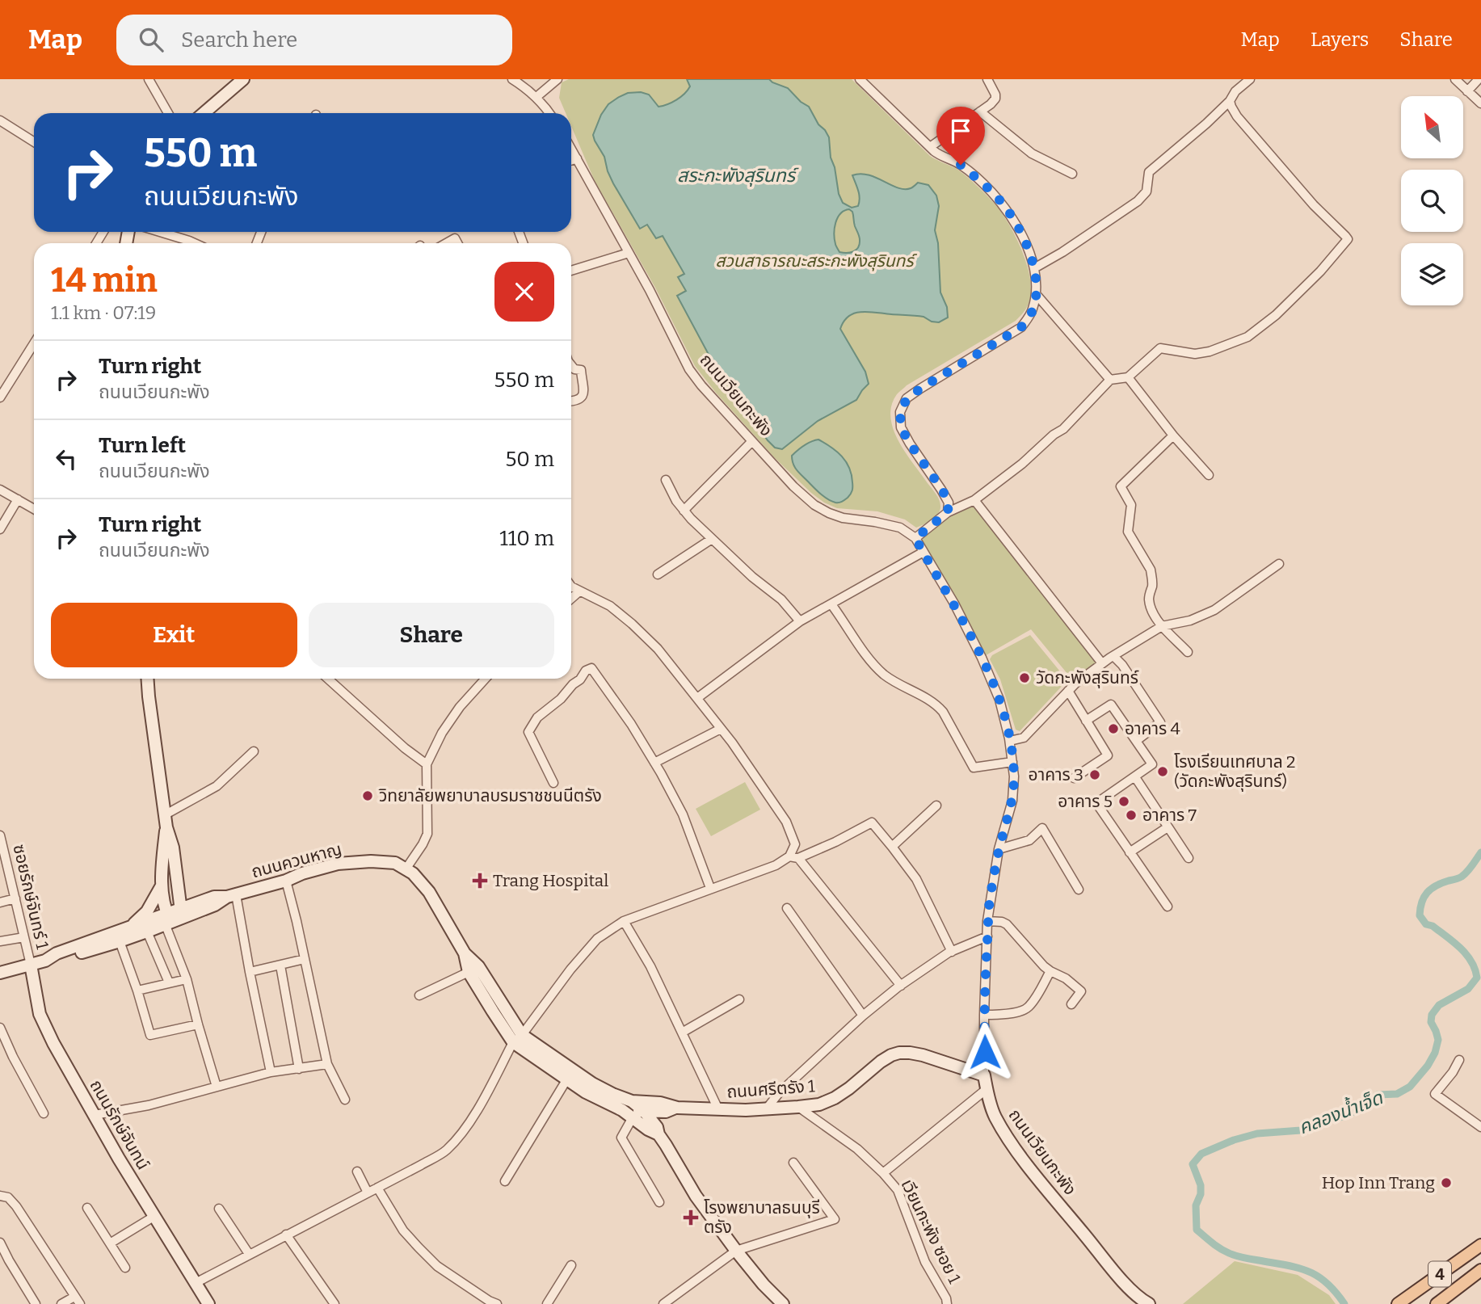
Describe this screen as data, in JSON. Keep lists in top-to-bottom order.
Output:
{
  "streets": {
    "main road": [
      "ถนนเวียนกะพัง",
      "ถนนควนหาญ",
      "ถนนศรีตรัง 1",
      "ถนนรักษ์จันทน์",
      "4"
    ],
    "street": ["ซอยรักษ์จันทร์ 1", "เวียนกะพัง ซอย 1"]
  },
  "crossings": [
    ["ถนนเวียนกะพัง", "ถนนศรีตรัง 1"],
    ["ถนนเวียนกะพัง", "เวียนกะพัง ซอย 1"],
    ["ถนนควนหาญ", "ถนนศรีตรัง 1"],
    ["ซอยรักษ์จันทร์ 1", "ถนนรักษ์จันทน์"],
    ["ถนนศรีตรัง 1", "เวียนกะพัง ซอย 1"]
  ],
  "water": ["สระกะพังสุรินทร์", "คลองน้ำเจ็ด"],
  "parks": ["สวนสาธารณะสระกะพังสุรินทร์"],
  "places": {
    "other": [
      "วัดกะพังสุรินทร์",
      "อาคาร 4",
      "โรงเรียนเทศบาล 2 (วัดกะพังสุรินทร์)",
      "อาคาร 3",
      "วิทยาลัยพยาบาลบรมราชชนนีตรัง",
      "อาคาร 5",
      "อาคาร 7",
      "Hop Inn Trang"
    ],
    "health": ["Trang Hospital", "โรงพยาบาลธนบุรี ตรัง"]
  },
  "north": "top left",
  "page": {
    "header": "Map",
    "search": "Search here",
    "nav": ["Map", "Layers", "Share"],
    "turn": ["550 m", "ถนนเวียนกะพัง"],
    "heading": ["14 min", "1.1 km · 07:19"],
    "list": [
      {
        "name": "Turn right",
        "note": "ถนนเวียนกะพัง",
        "value": "550 m"
      },
      {
        "name": "Turn left",
        "note": "ถนนเวียนกะพัง",
        "value": "50 m"
      },
      {
        "name": "Turn right",
        "note": "ถนนเวียนกะพัง",
        "value": "110 m"
      }
    ],
    "buttons": ["Exit", "Share"]
  }
}
